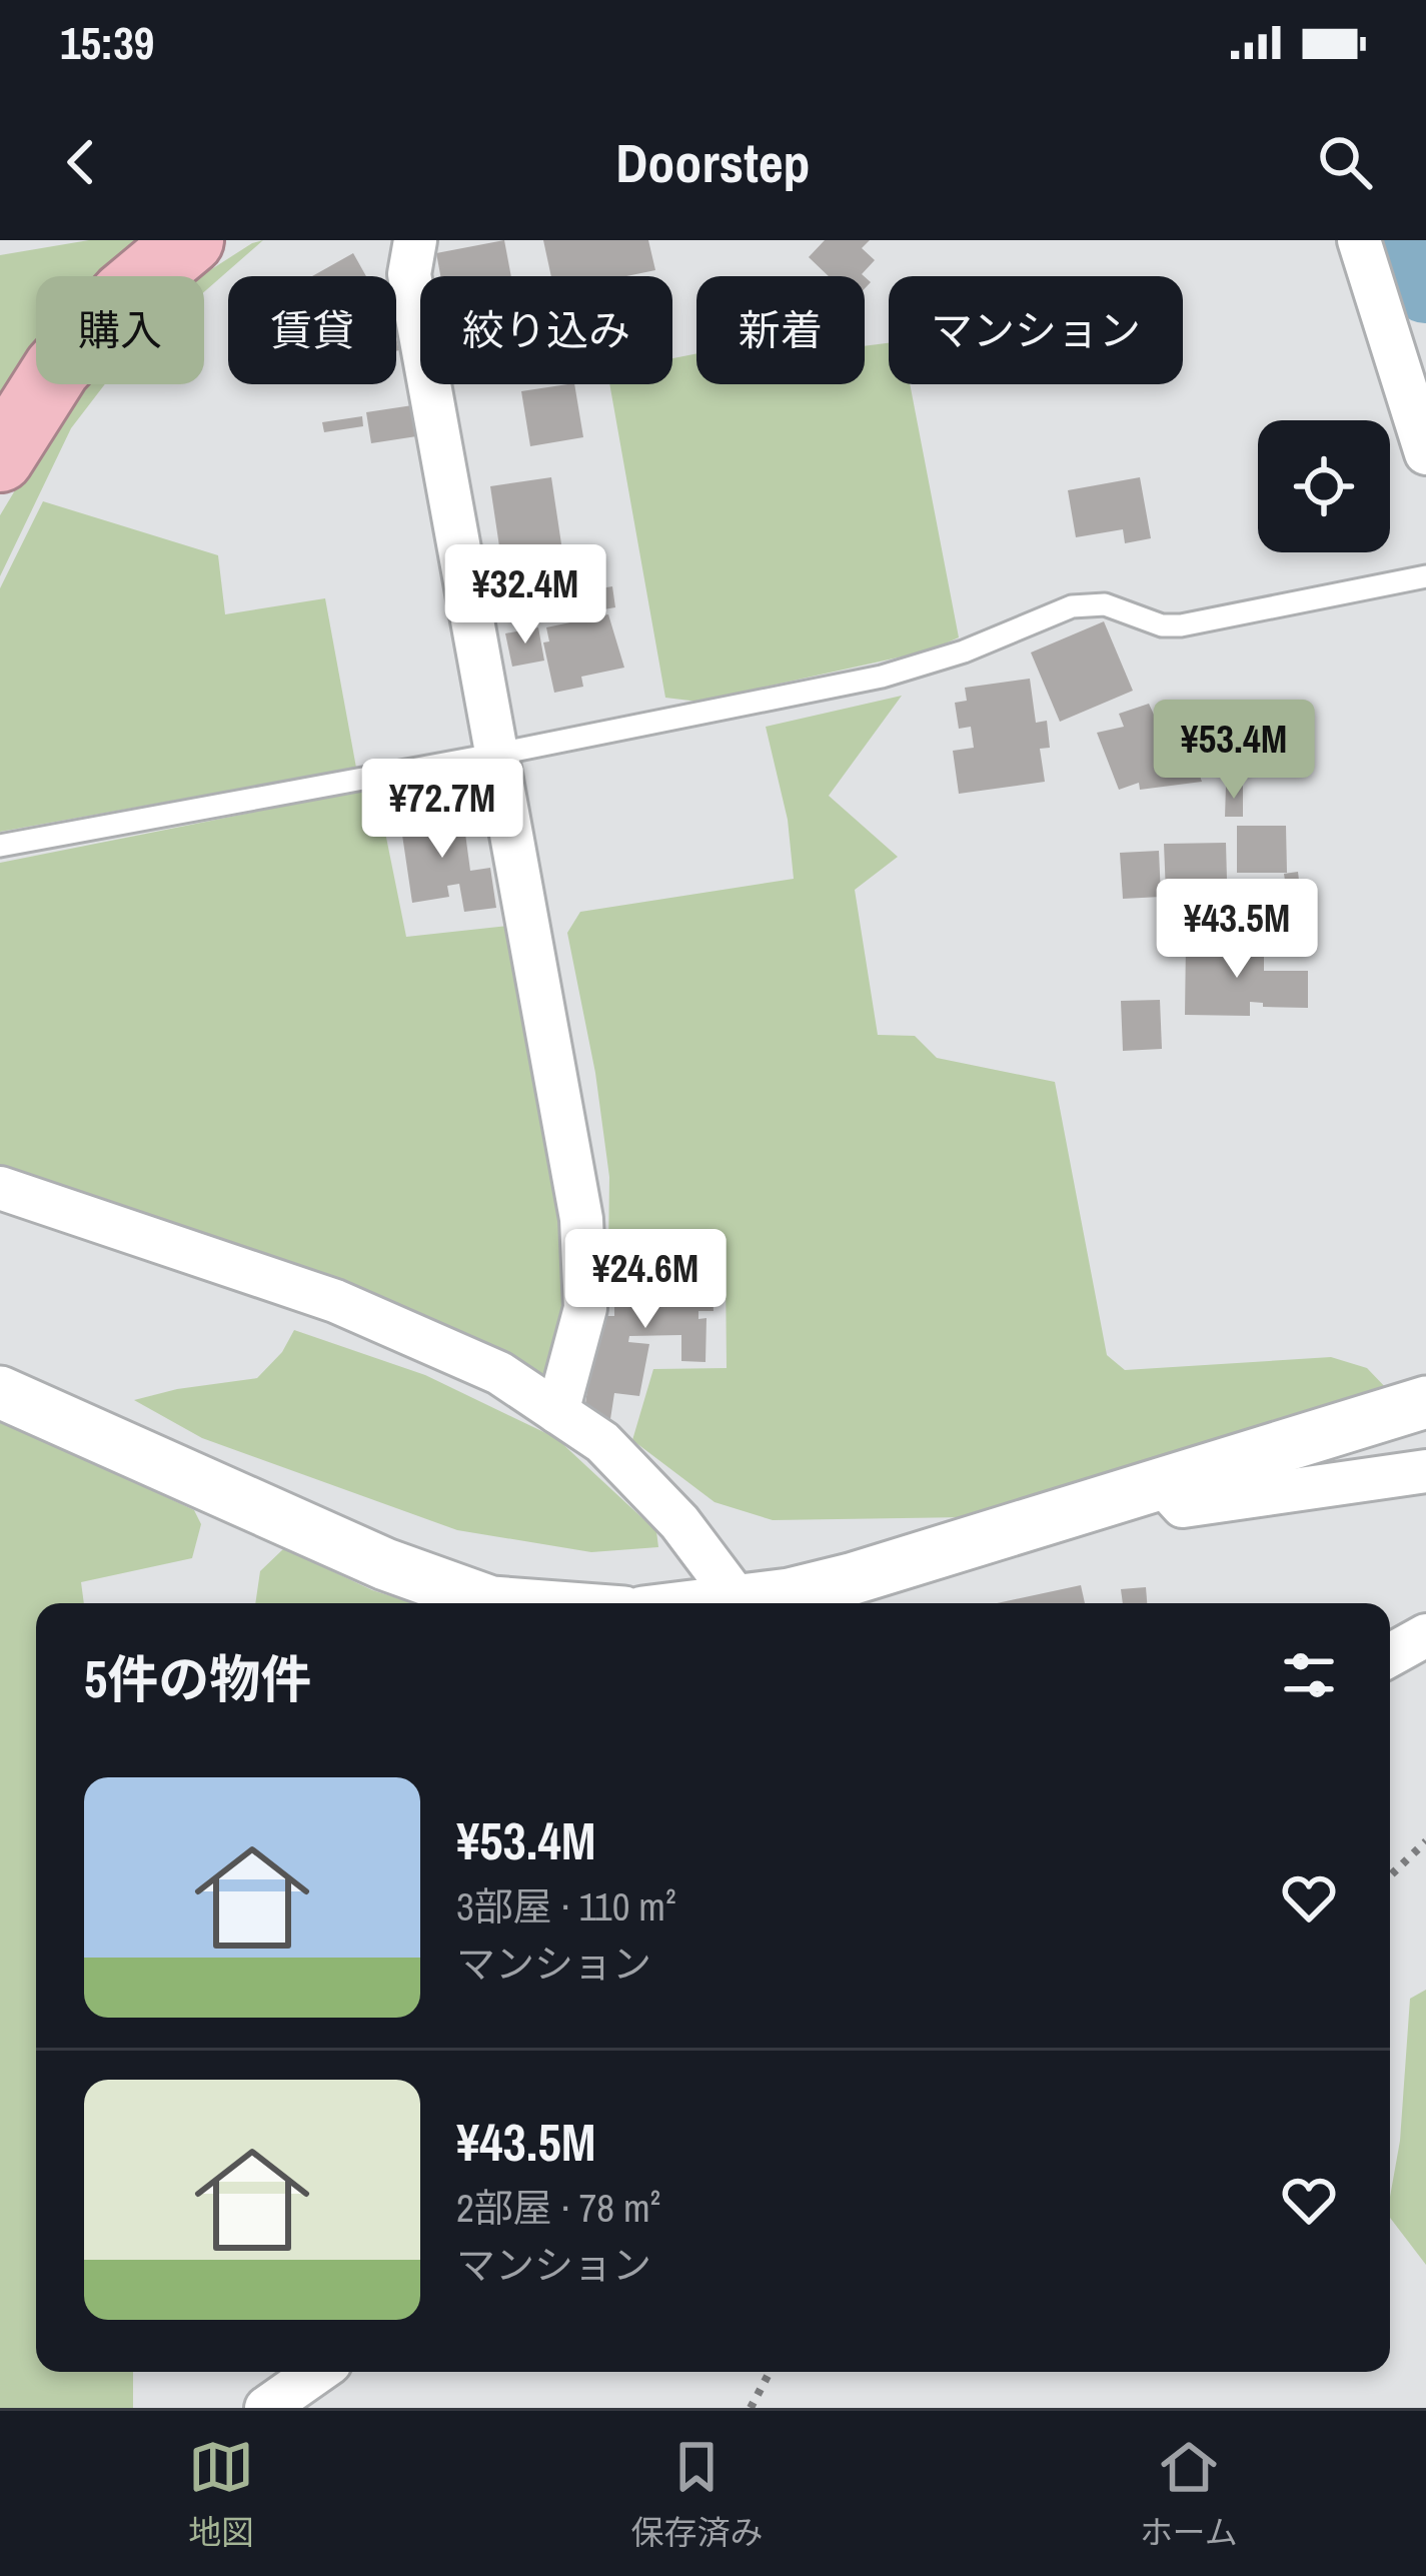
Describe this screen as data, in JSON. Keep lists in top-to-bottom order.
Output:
{
  "page": {
    "status": "15:39",
    "header": "Doorstep",
    "chip": [
      "購入",
      "賃貸",
      "絞り込み",
      "新着",
      "マンション"
    ],
    "price": [
      "¥32.4M",
      "¥53.4M",
      "¥72.7M",
      "¥43.5M",
      "¥24.6M"
    ],
    "heading": "5件の物件",
    "list": [
      {
        "name": "¥53.4M",
        "note": "3部屋 · 110 m² · マンション"
      },
      {
        "name": "¥43.5M",
        "note": "2部屋 · 78 m² · マンション"
      }
    ],
    "tabs": ["地図", "保存済み", "ホーム"]
  }
}
